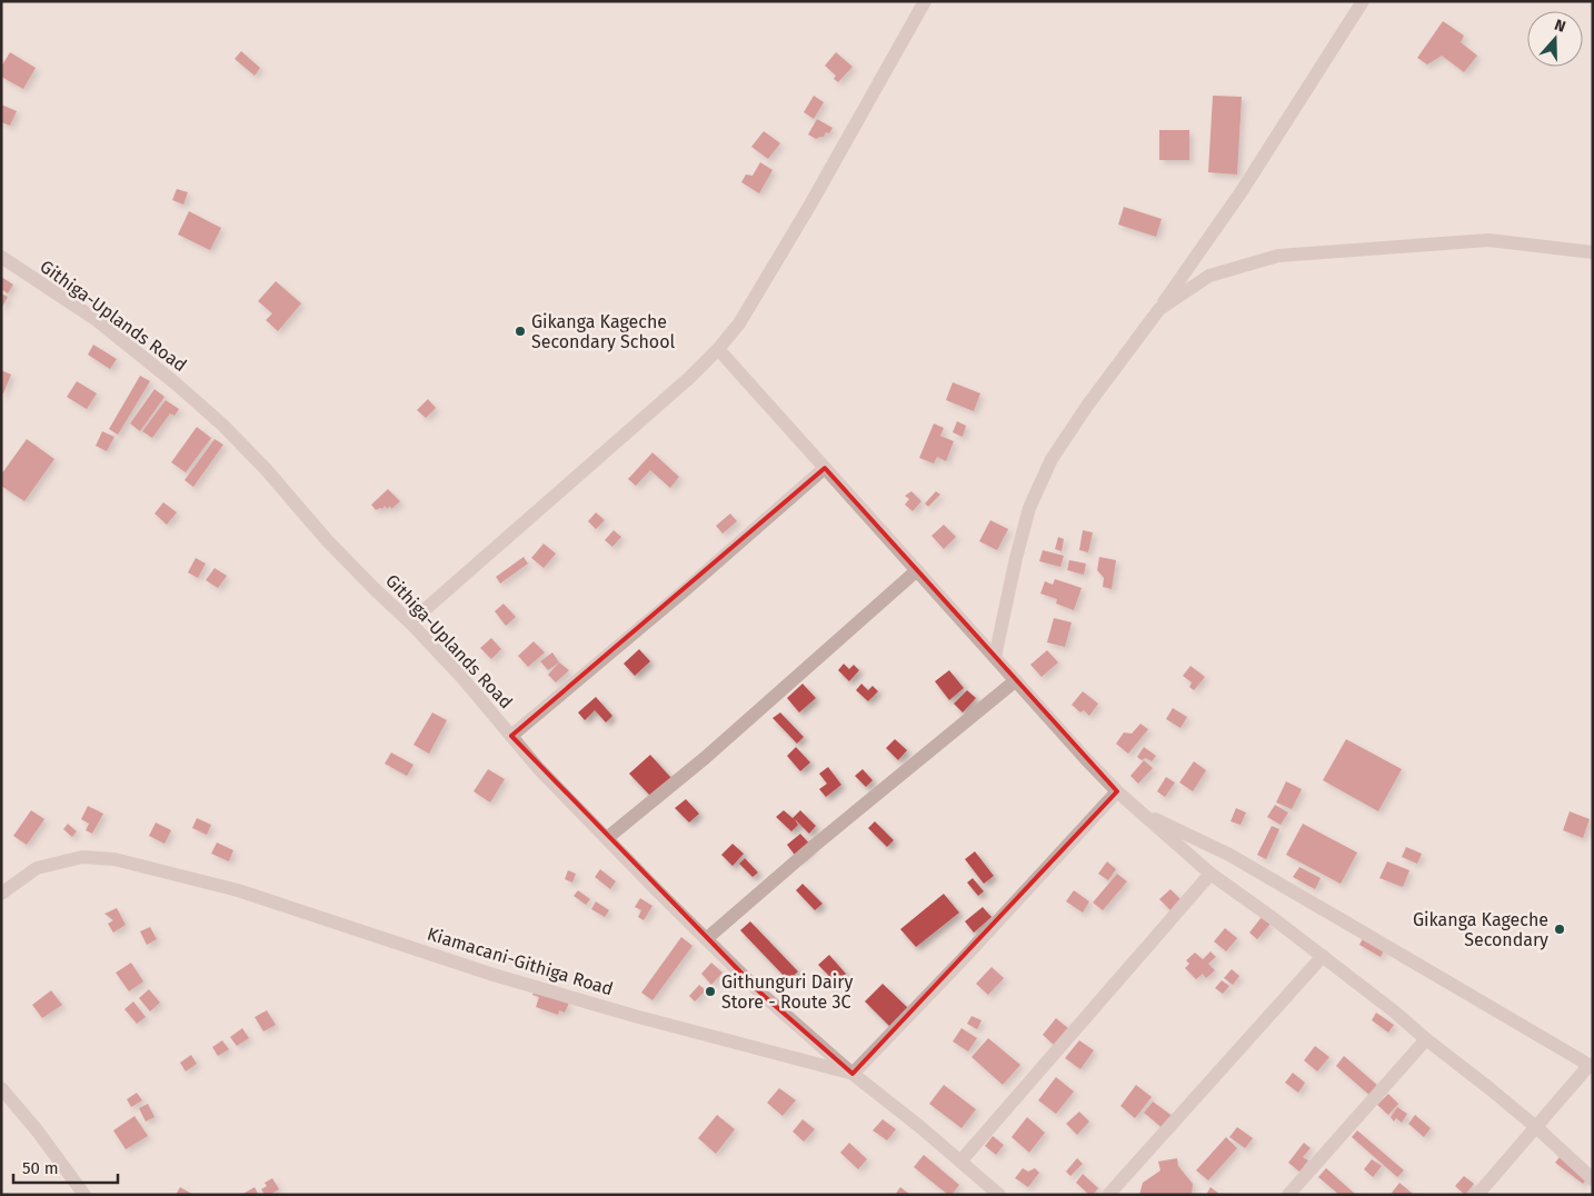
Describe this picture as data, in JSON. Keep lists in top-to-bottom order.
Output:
{
  "streets": {
    "street": ["Githiga-Uplands Road", "Kiamacani-Githiga Road"]
  },
  "crossings": [
    ["Githiga-Uplands Road", "Kiamacani-Githiga Road"]
  ],
  "places": ["Gikanga Kageche Secondary School", "Gikanga Kageche Secondary", "Githunguri Dairy Store - Route 3C"],
  "scale_bar": "50 m",
  "north": "top"
}
